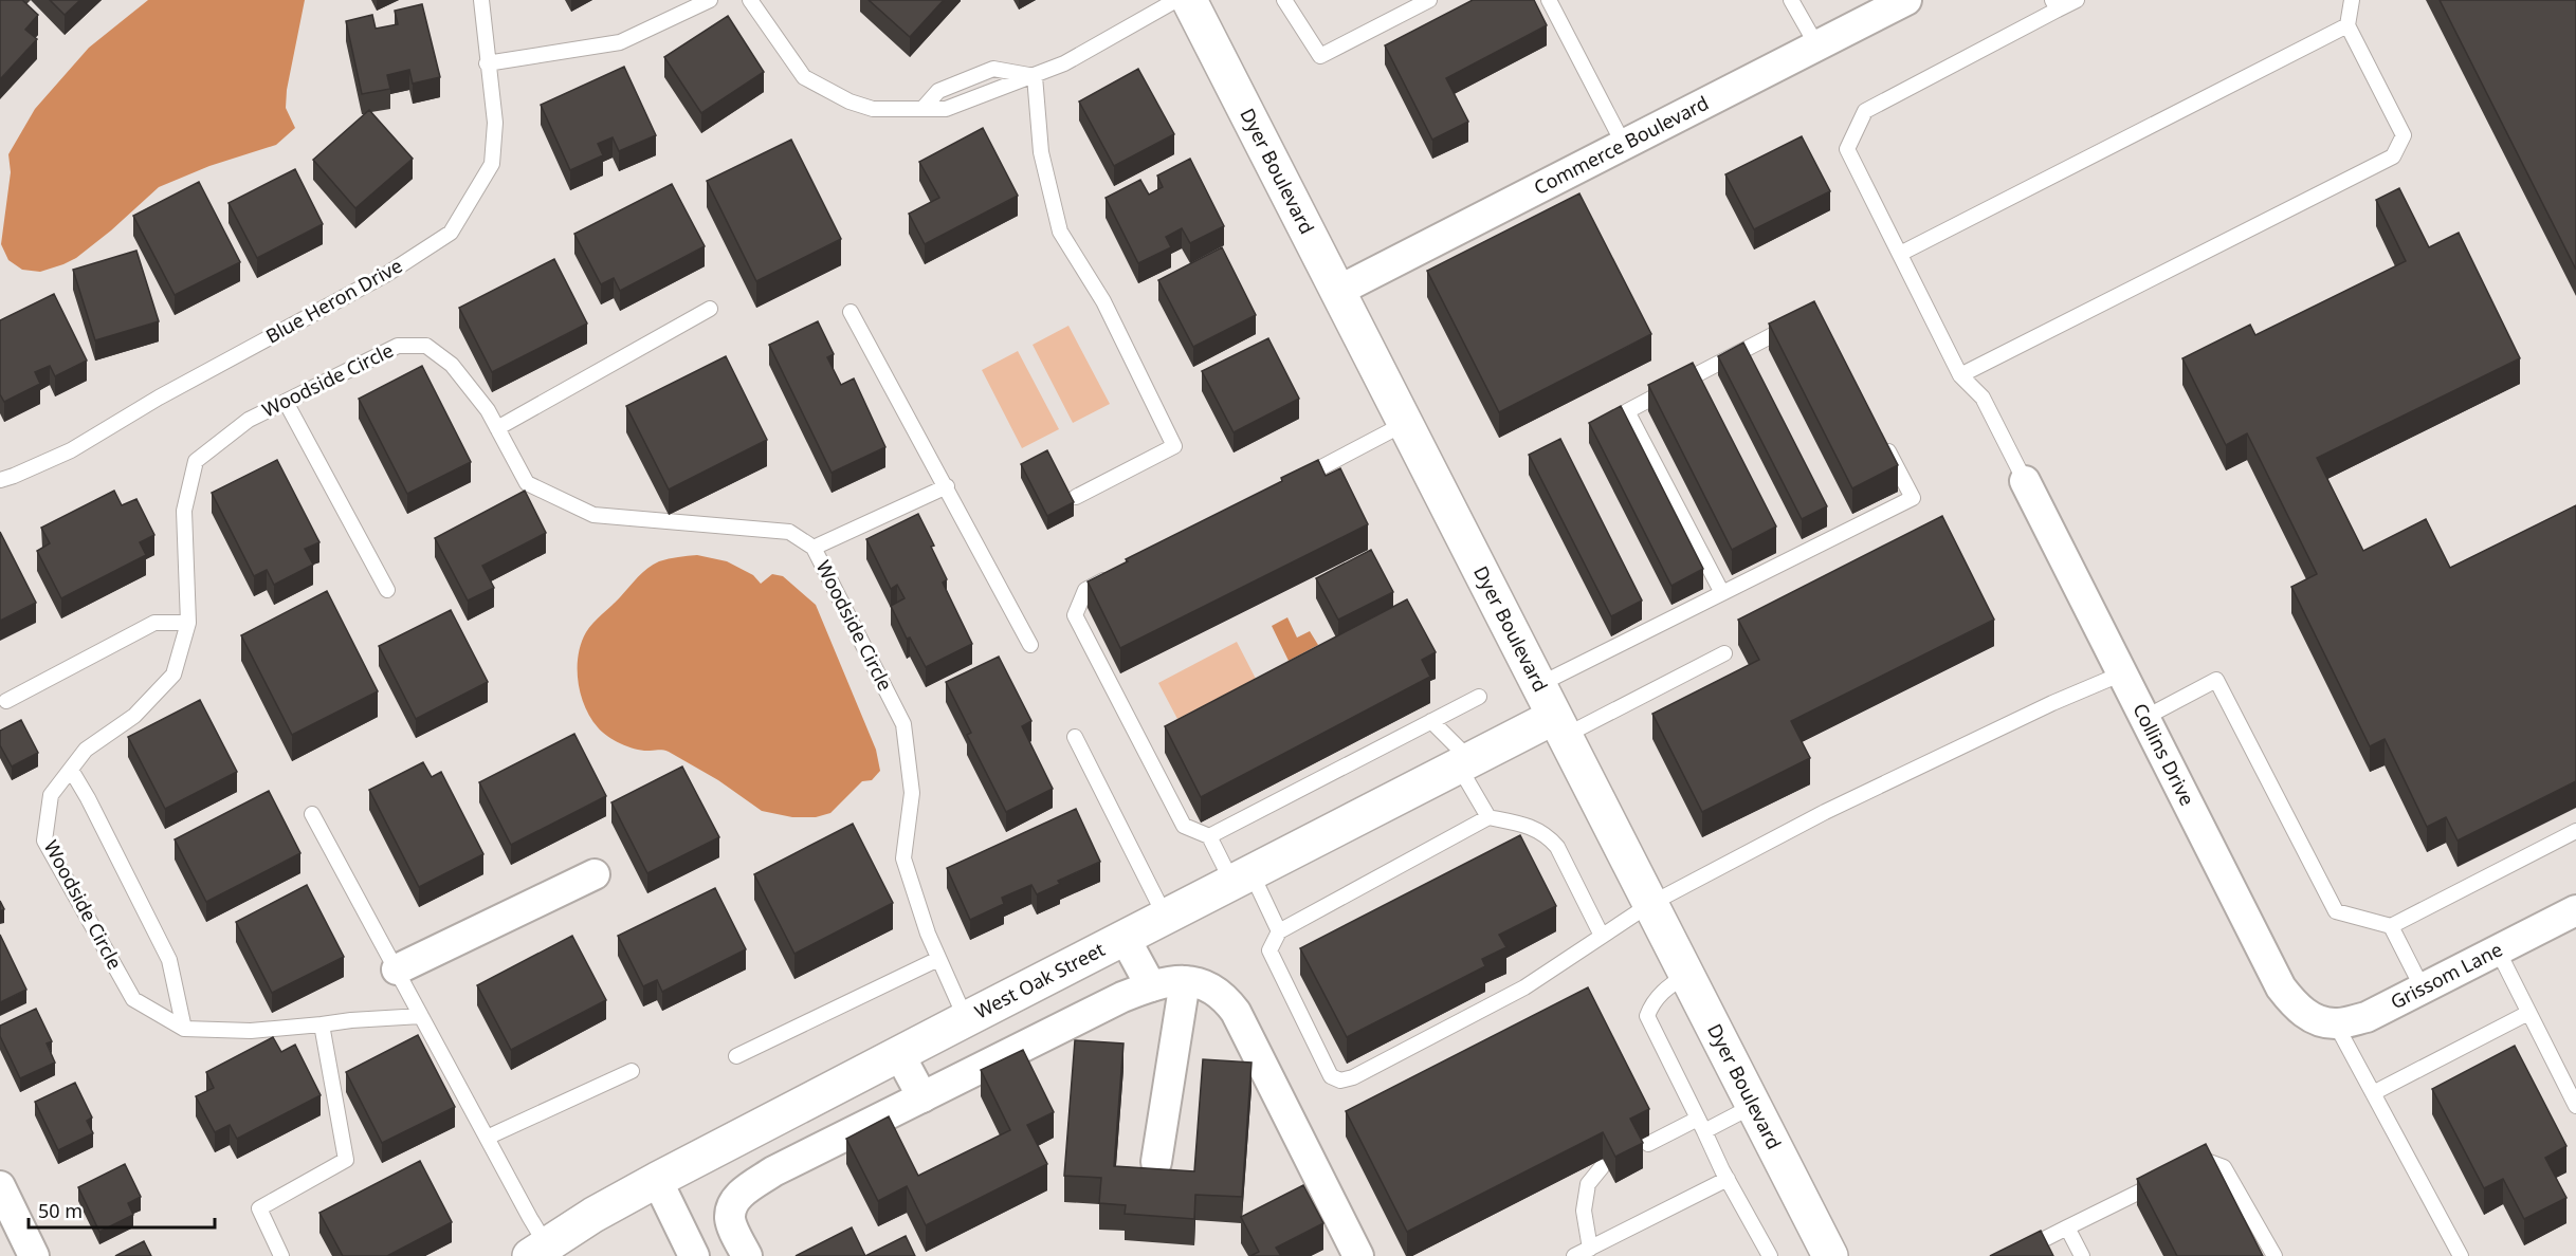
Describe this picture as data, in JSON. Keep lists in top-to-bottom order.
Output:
{
  "streets": {
    "main road": ["Dyer Boulevard", "West Oak Street"],
    "street": ["Commerce Boulevard", "Collins Drive", "Grissom Lane"],
    "lane": ["Blue Heron Drive", "Woodside Circle"]
  },
  "crossings": [
    ["Commerce Boulevard", "Dyer Boulevard"],
    ["Dyer Boulevard", "West Oak Street"],
    ["Woodside Circle", "West Oak Street"],
    ["Collins Drive", "Grissom Lane"]
  ],
  "scale_bar": "50 m"
}
